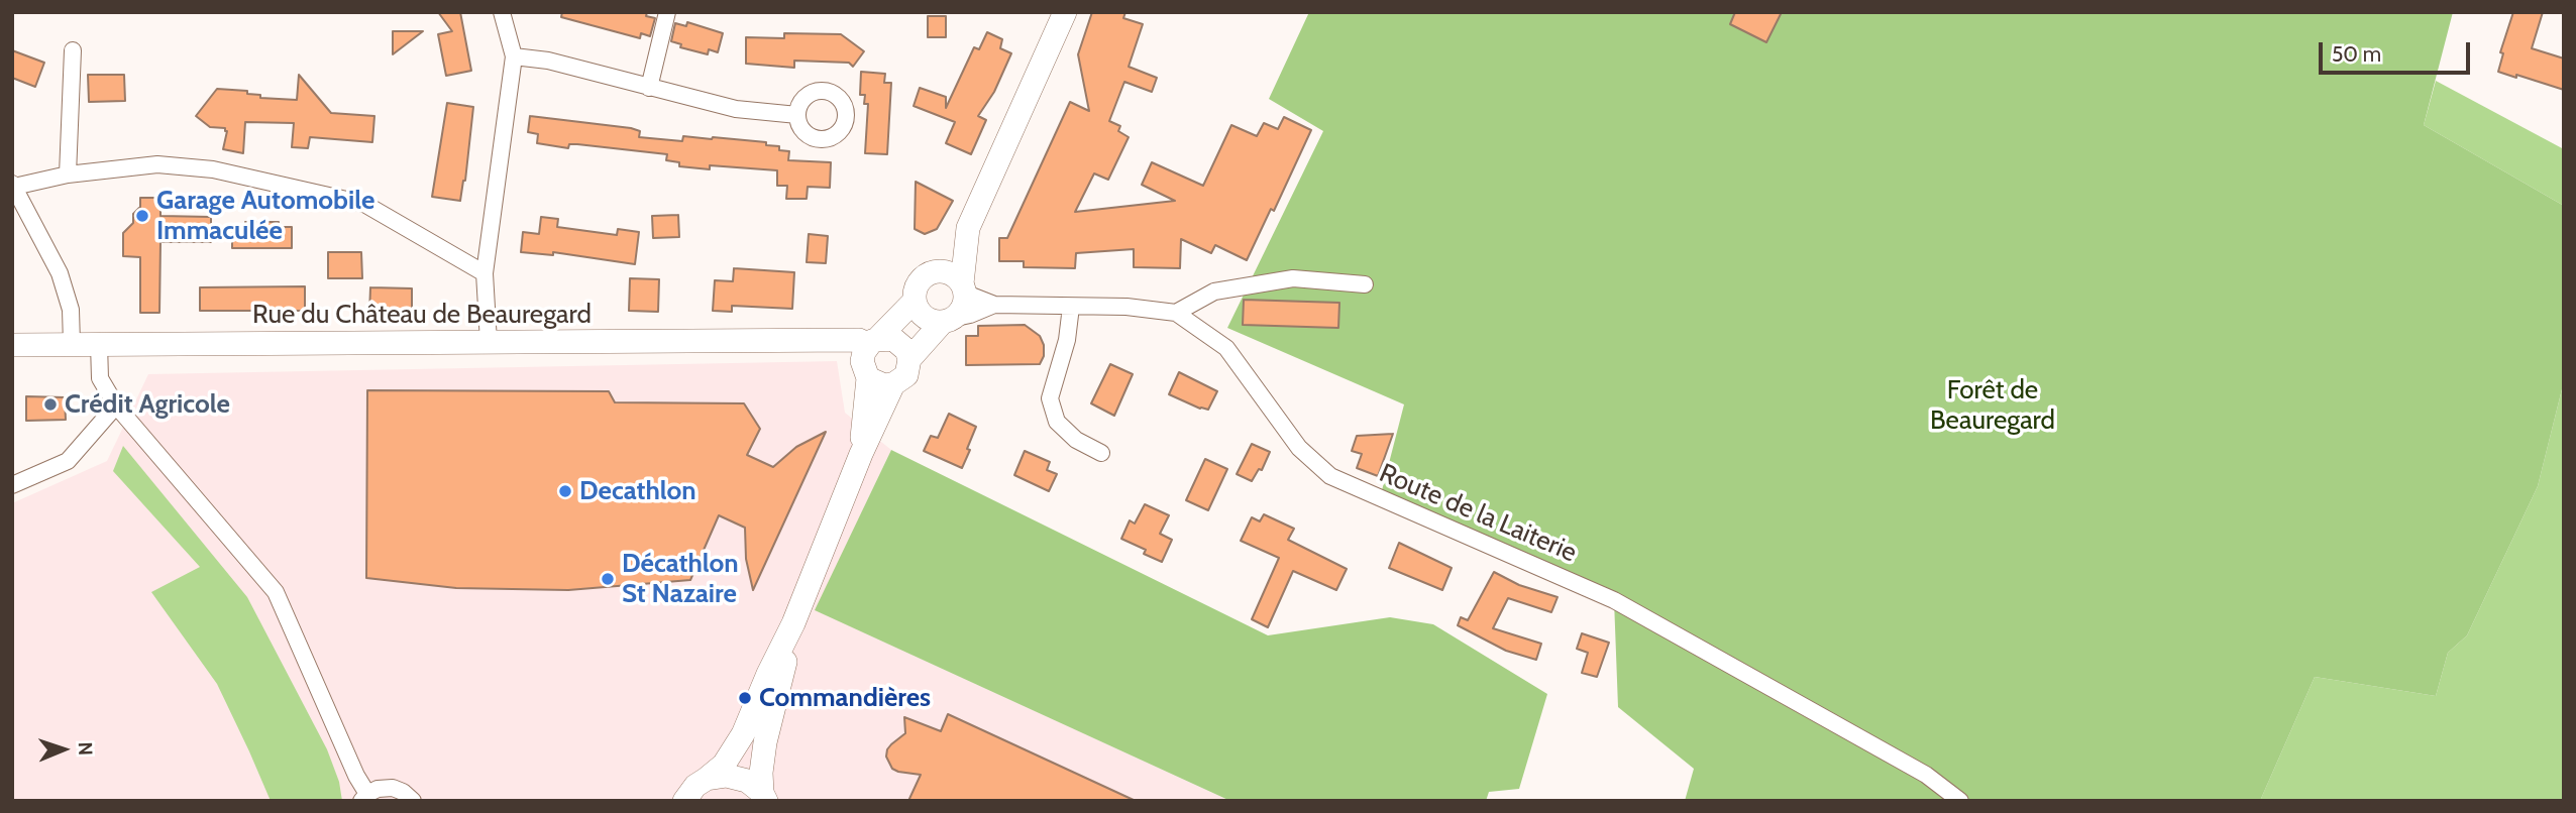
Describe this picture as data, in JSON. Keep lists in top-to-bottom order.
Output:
{
  "streets": {
    "main road": ["Rue du Château de Beauregard"],
    "street": ["Route de la Laiterie"]
  },
  "parks": ["Forêt de Beauregard"],
  "places": [
    "Garage Automobile Immaculée",
    "Crédit Agricole",
    "Decathlon",
    "Décathlon St Nazaire",
    "Commandières"
  ],
  "scale_bar": "50 m",
  "north": "right"
}
